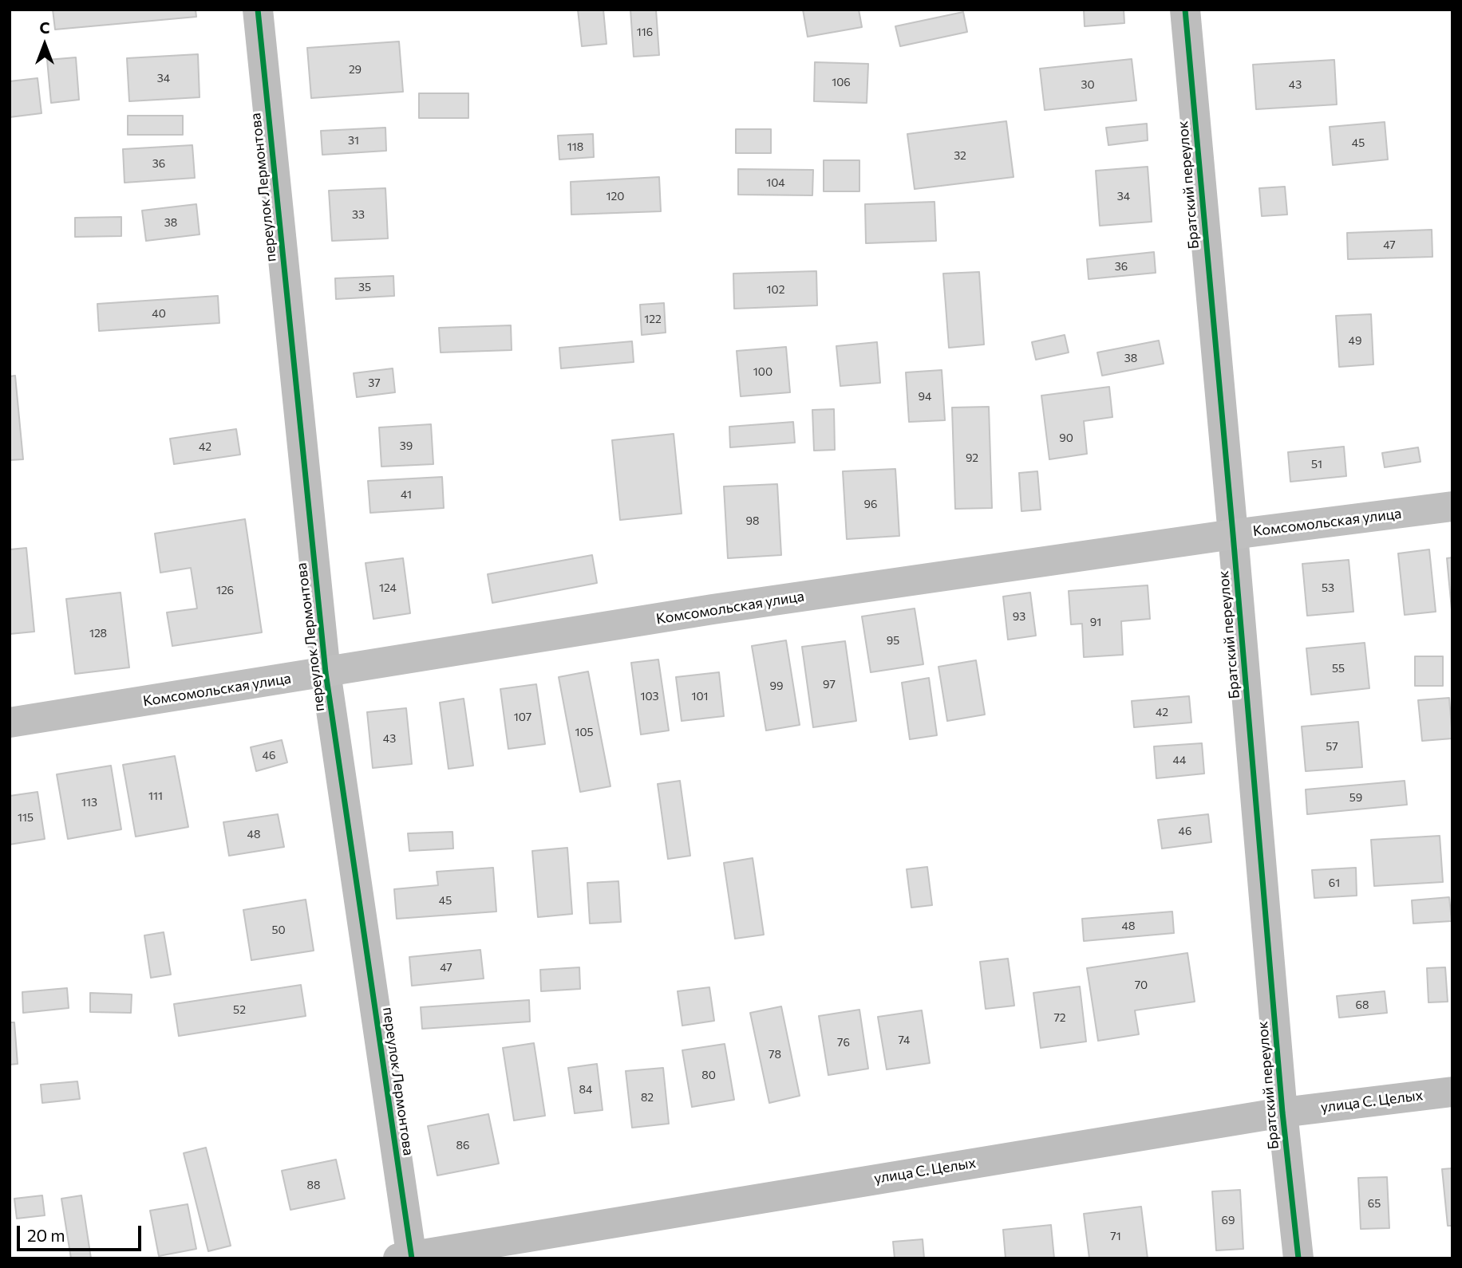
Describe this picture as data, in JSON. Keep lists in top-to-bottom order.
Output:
{
  "streets": {
    "main road": ["Комсомольская улица"],
    "street": ["Братский переулок", "переулок Лермонтова", "улица С. Целых"]
  },
  "crossings": [
    ["Братский переулок", "Комсомольская улица"],
    ["Братский переулок", "улица С. Целых"],
    ["переулок Лермонтова", "Комсомольская улица"],
    ["переулок Лермонтова", "улица С. Целых"]
  ],
  "house_numbers": [
    "116",
    "29",
    "34",
    "106",
    "30",
    "43",
    "31",
    "45",
    "118",
    "32",
    "36",
    "104",
    "120",
    "34",
    "33",
    "38",
    "47",
    "36",
    "35",
    "102",
    "40",
    "122",
    "49",
    "38",
    "100",
    "37",
    "94",
    "90",
    "39",
    "42",
    "92",
    "51",
    "41",
    "96",
    "98",
    "124",
    "53",
    "126",
    "93",
    "91",
    "128",
    "95",
    "55",
    "97",
    "99",
    "103",
    "101",
    "42",
    "107",
    "105",
    "43",
    "57",
    "46",
    "44",
    "111",
    "59",
    "113",
    "115",
    "46",
    "48",
    "61",
    "45",
    "48",
    "50",
    "47",
    "70",
    "68",
    "52",
    "72",
    "74",
    "76",
    "78",
    "80",
    "84",
    "82",
    "86",
    "88",
    "65",
    "69",
    "71"
  ],
  "scale_bar": "20 m",
  "north": "top"
}
